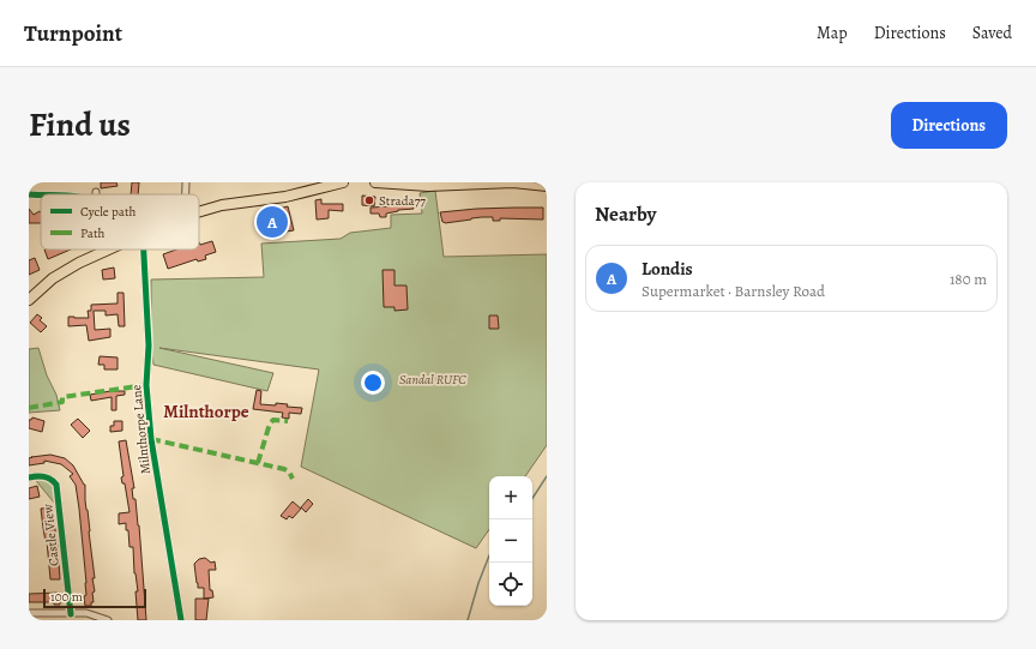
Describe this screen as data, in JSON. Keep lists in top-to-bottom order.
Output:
{
  "streets": {
    "street": ["Milnthorpe Lane", "Castle View"]
  },
  "districts": ["Milnthorpe"],
  "parks": ["Sandal RUFC"],
  "places": ["Strada77"],
  "legend": ["Cycle path", "Path"],
  "scale_bar": "100 m",
  "page": {
    "header": "Turnpoint",
    "nav": ["Map", "Directions", "Saved"],
    "title": "Find us",
    "buttons": "Directions",
    "heading": "Nearby",
    "pins": "A",
    "list": [
      {
        "mark": "A",
        "name": "Londis",
        "note": "Supermarket · Barnsley Road",
        "value": "180 m"
      }
    ],
    "map_buttons": ["+", "−"],
    "scale": "100 m"
  }
}
